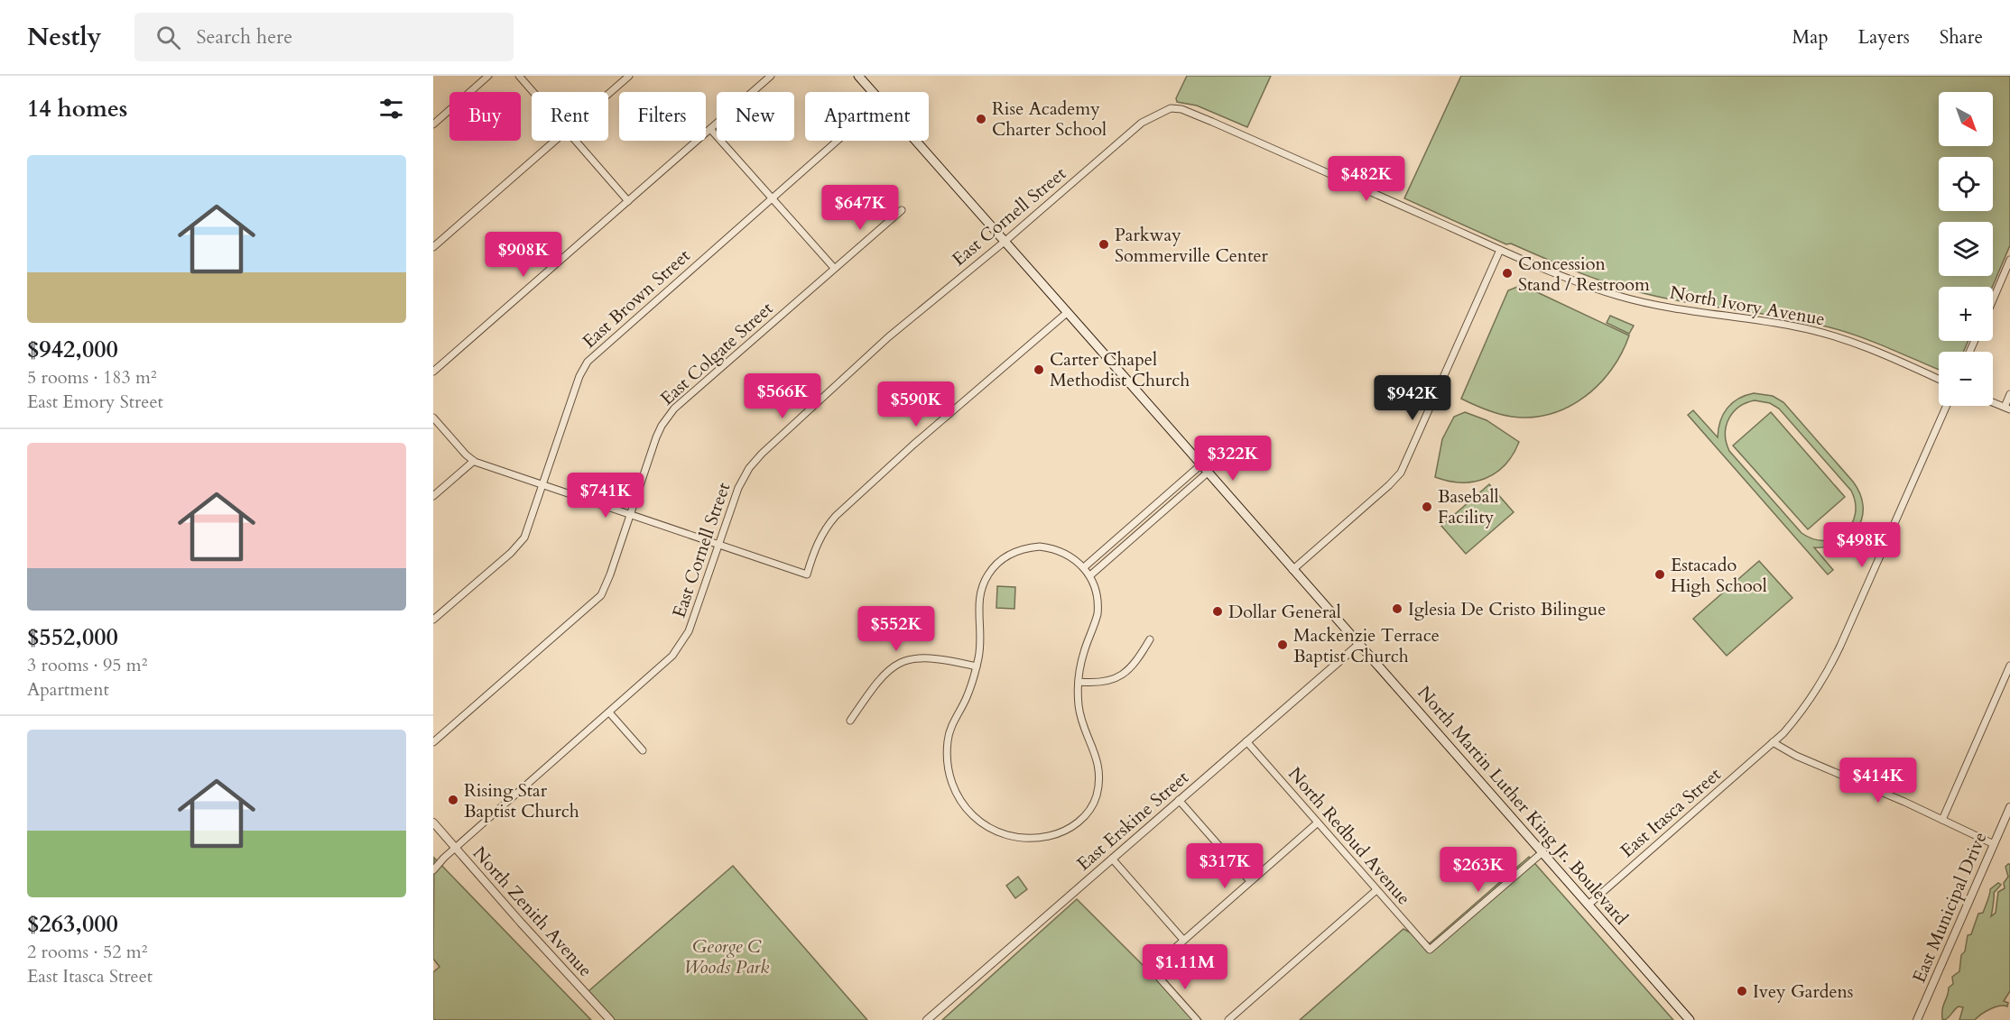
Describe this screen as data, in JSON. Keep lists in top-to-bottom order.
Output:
{
  "streets": {
    "main road": ["North Martin Luther King Jr. Boulevard"],
    "street": [
      "East Cornell Street",
      "East Brown Street",
      "North Ivory Avenue",
      "East Colgate Street",
      "East Itasca Street",
      "East Erskine Street",
      "North Redbud Avenue",
      "East Municipal Drive",
      "North Zenith Avenue"
    ]
  },
  "crossings": [
    ["East Cornell Street", "North Ivory Avenue"],
    ["East Cornell Street", "North Martin Luther King Jr. Boulevard"],
    ["East Cornell Street", "North Zenith Avenue"],
    ["North Martin Luther King Jr. Boulevard", "East Itasca Street"],
    ["North Martin Luther King Jr. Boulevard", "East Erskine Street"],
    ["North Martin Luther King Jr. Boulevard", "North Redbud Avenue"],
    ["East Erskine Street", "North Redbud Avenue"]
  ],
  "parks": ["George C Woods Park"],
  "places": [
    "Rise Academy Charter School",
    "Parkway Sommerville Center",
    "Concession Stand / Restroom",
    "Carter Chapel Methodist Church",
    "Baseball Facility",
    "Estacado High School",
    "Iglesia De Cristo Bilingue",
    "Dollar General",
    "Mackenzie Terrace Baptist Church",
    "Rising Star Baptist Church",
    "Ivey Gardens"
  ],
  "north": "bottom right",
  "page": {
    "header": "Nestly",
    "search": "Search here",
    "nav": ["Map", "Layers", "Share"],
    "heading": "14 homes",
    "map_buttons": ["+", "−"],
    "chip": [
      "Buy",
      "Rent",
      "Filters",
      "New",
      "Apartment"
    ],
    "list": [
      {
        "name": "$942,000",
        "note": "5 rooms · 183 m² · East Emory Street"
      },
      {
        "name": "$552,000",
        "note": "3 rooms · 95 m² · Apartment"
      },
      {
        "name": "$263,000",
        "note": "2 rooms · 52 m² · East Itasca Street"
      }
    ],
    "price": [
      "$482K",
      "$647K",
      "$908K",
      "$566K",
      "$942K",
      "$590K",
      "$322K",
      "$741K",
      "$498K",
      "$552K",
      "$414K",
      "$317K",
      "$263K",
      "$1.11M"
    ]
  }
}
